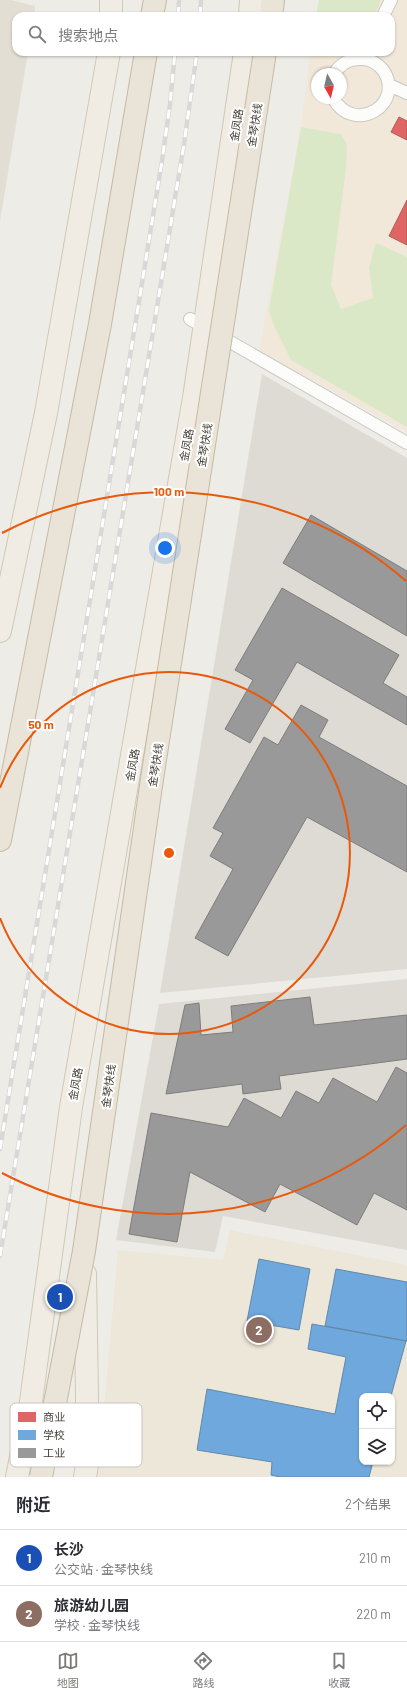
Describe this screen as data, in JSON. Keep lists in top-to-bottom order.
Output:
{
  "streets": {
    "highway": ["金琴快线"],
    "main road": ["金凤路"]
  },
  "legend": ["商业", "学校", "工业"],
  "north": "bottom",
  "page": {
    "search": "搜索地点",
    "pins": ["1", "2"],
    "heading": ["附近", "2个结果"],
    "list": [
      {
        "mark": "1",
        "name": "长沙",
        "note": "公交站 · 金琴快线",
        "value": "210 m"
      },
      {
        "mark": "2",
        "name": "旅游幼儿园",
        "note": "学校 · 金琴快线",
        "value": "220 m"
      }
    ],
    "nav": ["地图", "路线", "收藏"]
  },
  "rings": ["100 m", "50 m"]
}
